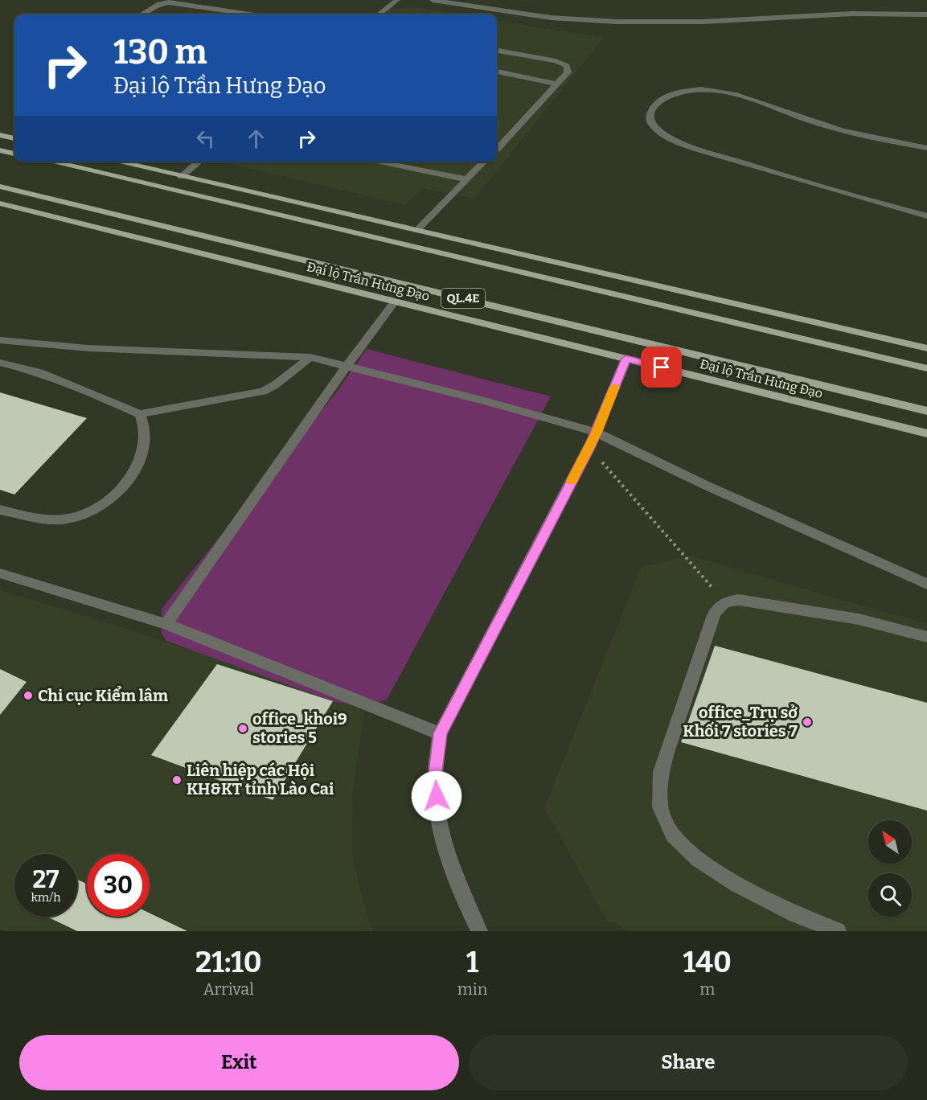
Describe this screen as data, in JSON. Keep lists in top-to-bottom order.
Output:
{
  "streets": {
    "main road": ["Đại lộ Trần Hưng Đạo", "QL.4E"]
  },
  "places": [
    "Chi cục Kiểm lâm",
    "office_Trụ sở Khối 7 stories 7",
    "office_khoi9 stories 5",
    "Liên hiệp các Hội KH&KT tỉnh Lào Cai"
  ],
  "north": "top left",
  "page": {
    "turn": ["130 m", "Đại lộ Trần Hưng Đạo"],
    "speed": "27 km/h",
    "limit": "30",
    "eta": [
      "21:10",
      "Arrival",
      "1",
      "min",
      "140",
      "m"
    ],
    "buttons": ["Exit", "Share"]
  }
}
